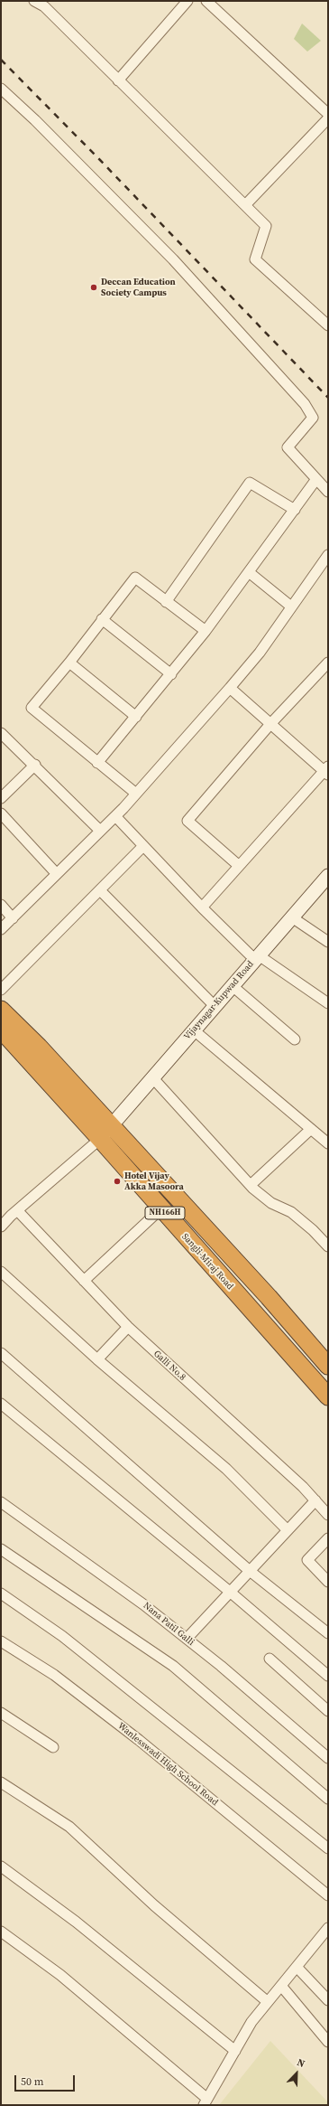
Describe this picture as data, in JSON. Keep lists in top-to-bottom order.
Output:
{
  "streets": {
    "highway": ["NH166H", "Sangli-Miraj Road"],
    "street": [
      "Vijaynagar-Kupwad Road",
      "Galli No.8",
      "Nana Patil Galli",
      "Wanlesswadi High School Road"
    ]
  },
  "crossings": [
    ["Vijaynagar-Kupwad Road", "Sangli-Miraj Road"]
  ],
  "places": ["Deccan Education Society Campus", "Hotel Vijay Akka Masoora"],
  "scale_bar": "50 m",
  "north": "top right"
}
